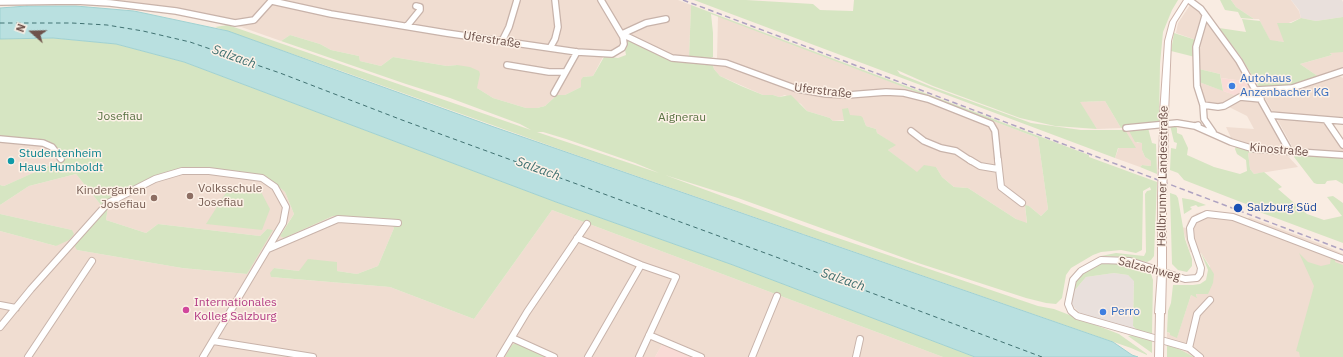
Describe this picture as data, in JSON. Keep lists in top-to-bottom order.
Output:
{
  "streets": {
    "main road": ["Hellbrunner Landesstraße"],
    "street": ["Uferstraße", "Kinostraße", "Salzachweg"]
  },
  "crossings": [
    ["Hellbrunner Landesstraße", "Salzachweg"]
  ],
  "water": ["Salzach"],
  "parks": ["Josefiau", "Aignerau"],
  "places": [
    "Autohaus Anzenbacher KG",
    "Studentenheim Haus Humboldt",
    "Volksschule Josefiau",
    "Kindergarten Josefiau",
    "Salzburg Süd",
    "Internationales Kolleg Salzburg",
    "Perro"
  ],
  "north": "left"
}
